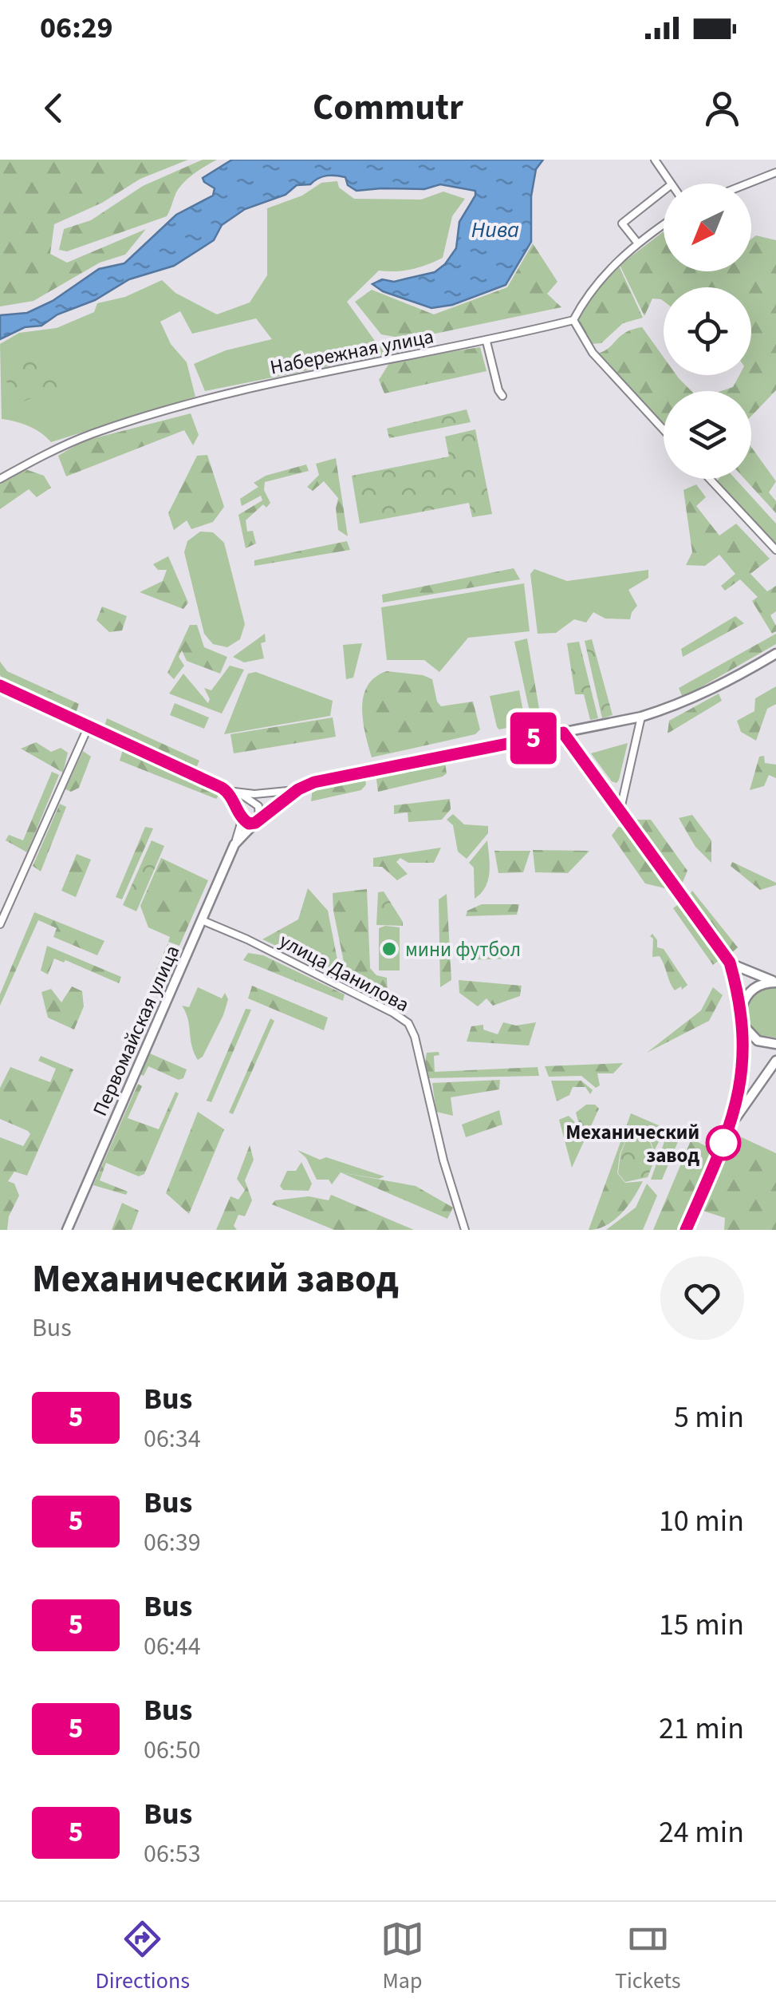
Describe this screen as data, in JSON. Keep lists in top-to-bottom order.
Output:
{
  "streets": {
    "main road": ["Первомайская улица"],
    "street": ["Набережная улица", "улица Данилова"]
  },
  "crossings": [
    ["улица Данилова", "Первомайская улица"]
  ],
  "water": ["Нива"],
  "places": ["мини футбол", "Механический завод"],
  "lines": ["bus line 5"],
  "north": "bottom left",
  "page": {
    "status": "06:29",
    "header": "Commutr",
    "on_map": "5",
    "heading": ["Механический завод", "Bus"],
    "list": [
      {
        "mark": "5",
        "name": "Bus",
        "note": "06:34",
        "value": "5 min"
      },
      {
        "mark": "5",
        "name": "Bus",
        "note": "06:39",
        "value": "10 min"
      },
      {
        "mark": "5",
        "name": "Bus",
        "note": "06:44",
        "value": "15 min"
      },
      {
        "mark": "5",
        "name": "Bus",
        "note": "06:50",
        "value": "21 min"
      },
      {
        "mark": "5",
        "name": "Bus",
        "note": "06:53",
        "value": "24 min"
      }
    ],
    "tabs": ["Directions", "Map", "Tickets"]
  }
}
